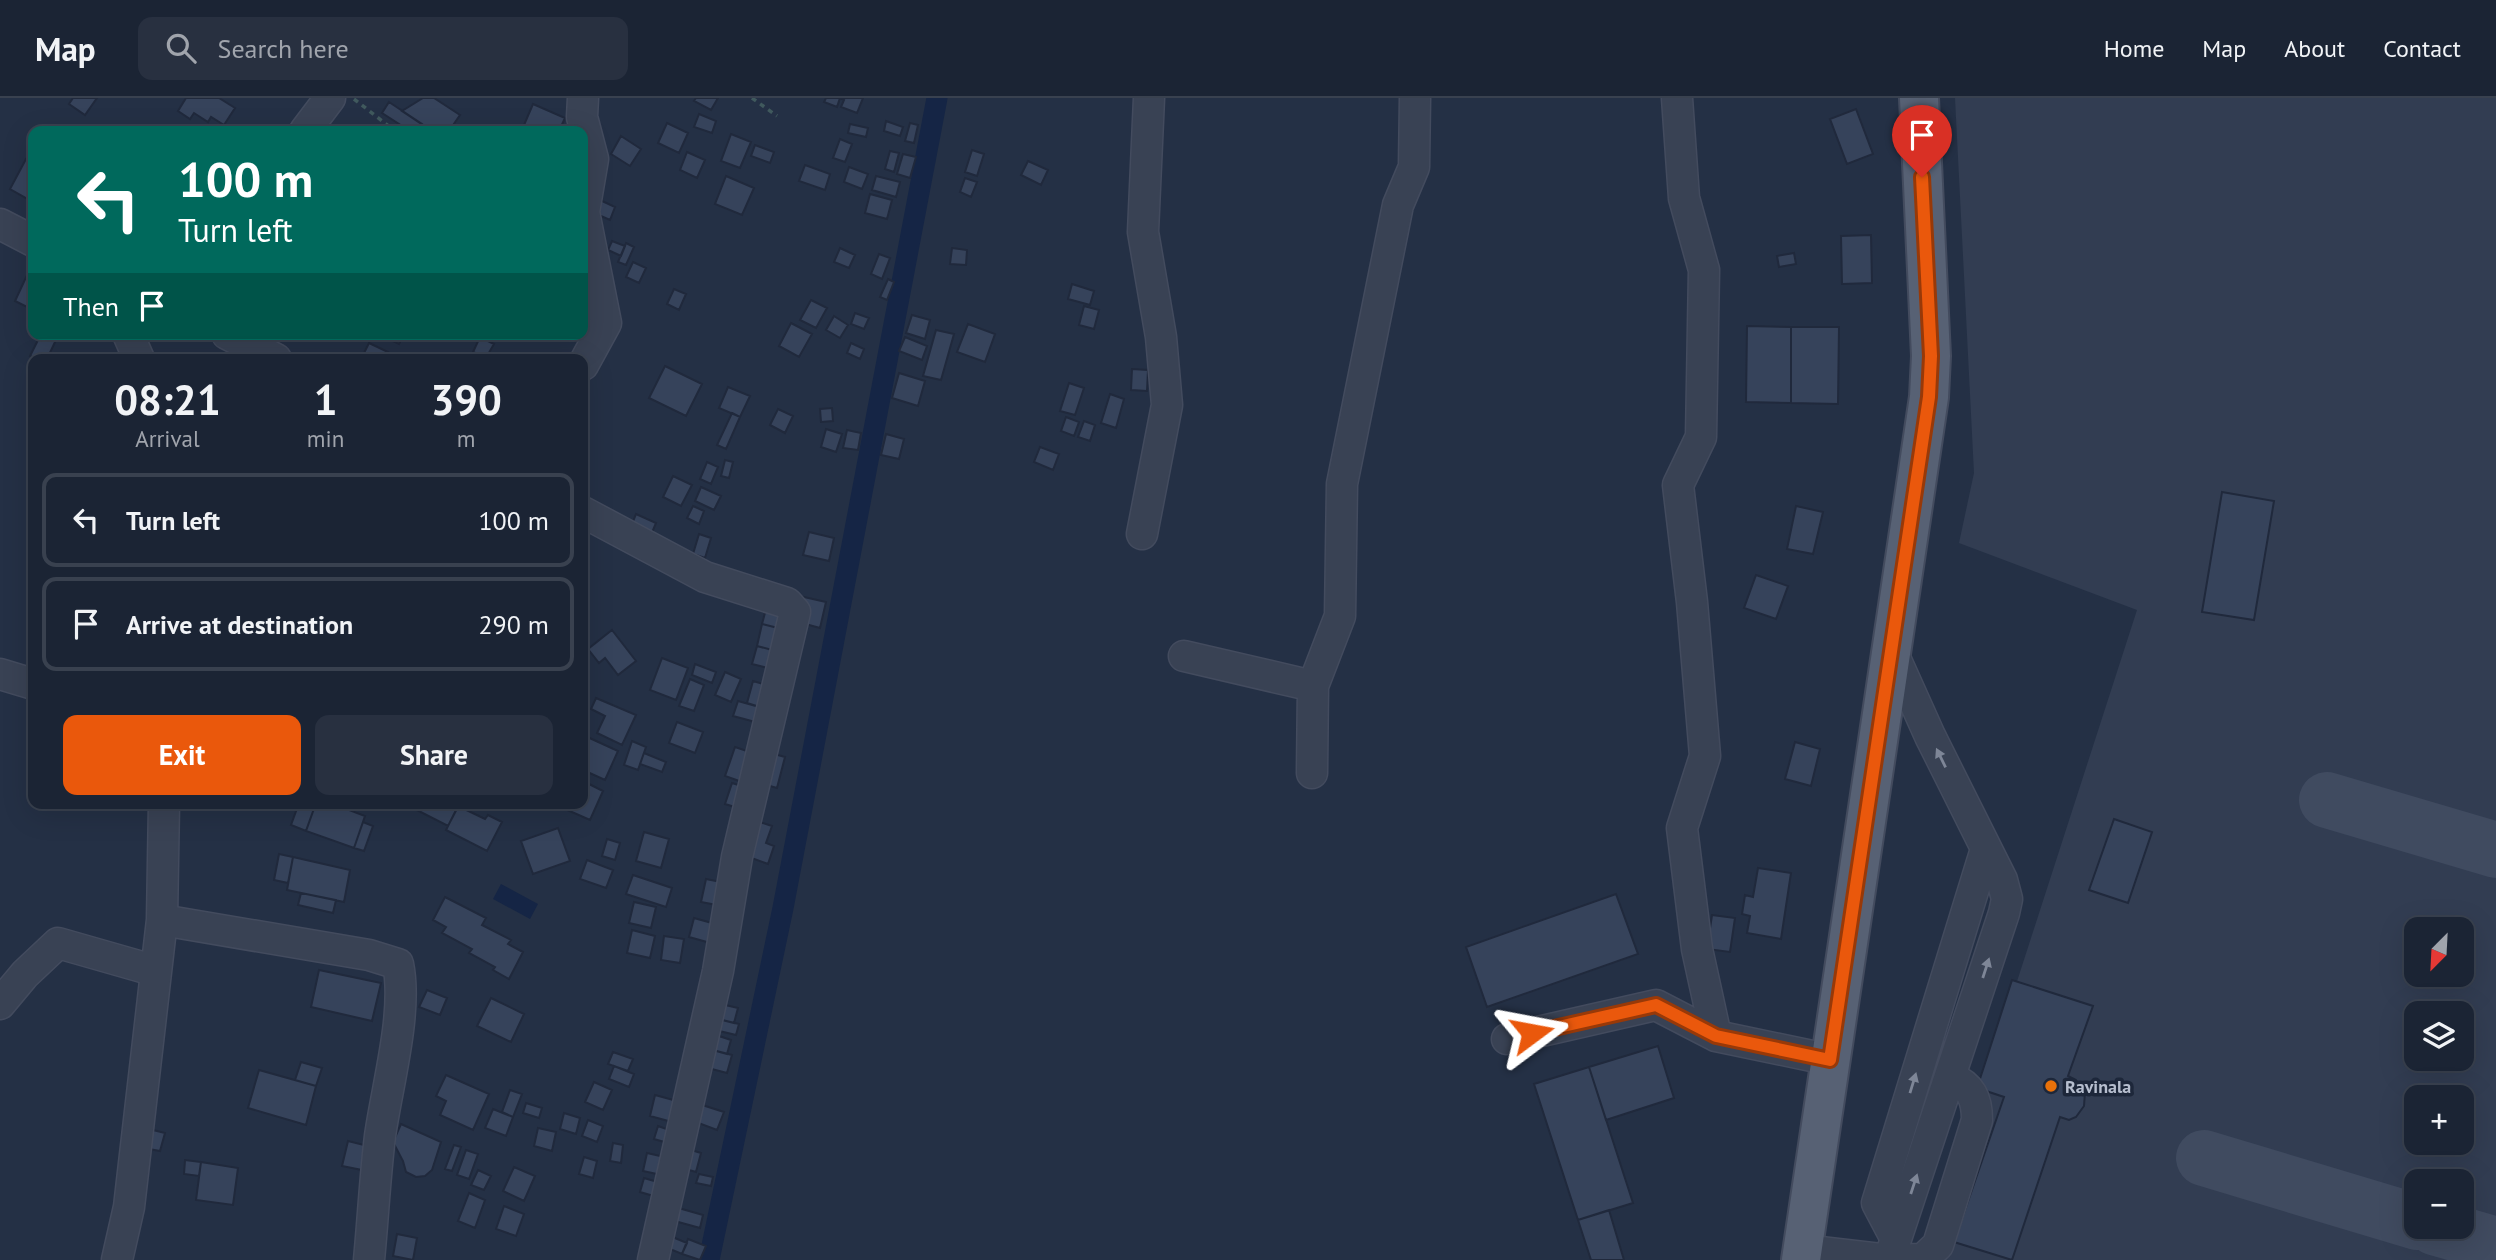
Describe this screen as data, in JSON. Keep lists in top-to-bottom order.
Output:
{
  "places": ["Ravinala"],
  "north": "bottom left",
  "page": {
    "header": "Map",
    "search": "Search here",
    "nav": [
      "Home",
      "Map",
      "About",
      "Contact"
    ],
    "turn": ["100 m", "Turn left"],
    "then": "Then",
    "eta": [
      "08:21",
      "Arrival",
      "1",
      "min",
      "390",
      "m"
    ],
    "list": [
      {
        "name": "Turn left",
        "value": "100 m"
      },
      {
        "name": "Arrive at destination",
        "value": "290 m"
      }
    ],
    "buttons": ["Exit", "Share"],
    "map_buttons": ["+", "−"]
  }
}
